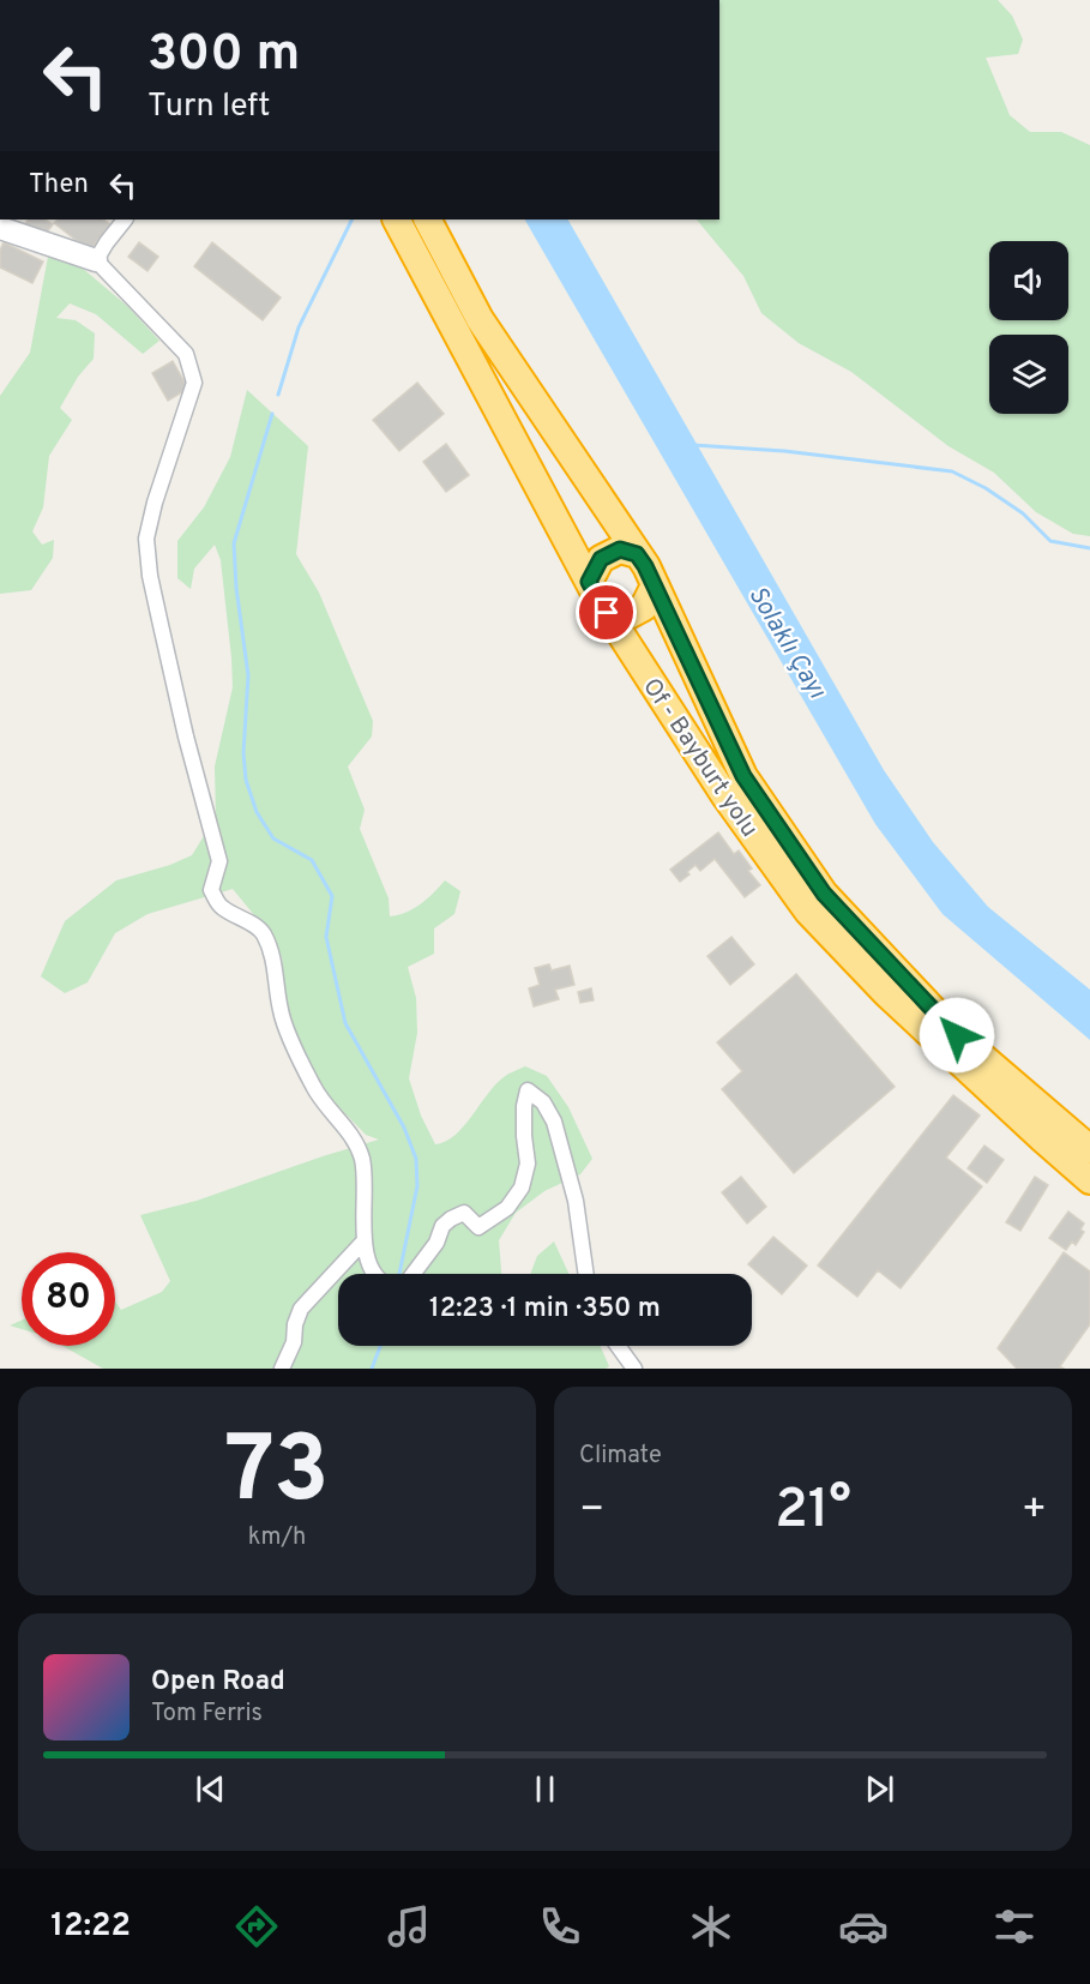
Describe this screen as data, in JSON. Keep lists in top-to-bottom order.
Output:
{
  "streets": {
    "highway": ["Of - Bayburt yolu"]
  },
  "water": ["Solaklı Çayı"],
  "page": {
    "turn": ["300 m", "Turn left"],
    "then": "Then",
    "limit": "80",
    "trip": "12:23 · 1 min · 350 m",
    "tile": [
      ["73", "km/h"],
      "Climate"
    ],
    "heat": ["−", "21°", "+"],
    "song": ["Open Road", "Tom Ferris"],
    "tabs": "12:22"
  }
}
